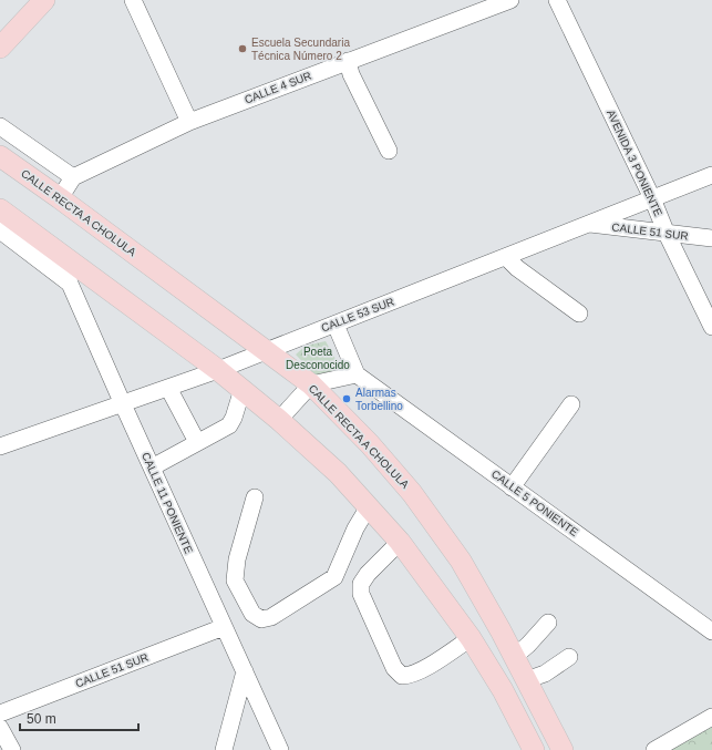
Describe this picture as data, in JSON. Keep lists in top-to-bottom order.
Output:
{
  "streets": {
    "main road": ["CALLE RECTA A CHOLULA"],
    "street": [
      "CALLE 4 SUR",
      "AVENIDA 3 PONIENTE",
      "CALLE 51 SUR",
      "CALLE 53 SUR",
      "CALLE 11 PONIENTE",
      "CALLE 5 PONIENTE"
    ]
  },
  "crossings": [
    ["AVENIDA 3 PONIENTE", "CALLE 51 SUR"],
    ["AVENIDA 3 PONIENTE", "CALLE 53 SUR"],
    ["CALLE RECTA A CHOLULA", "CALLE 53 SUR"],
    ["CALLE 51 SUR", "CALLE 53 SUR"],
    ["CALLE 51 SUR", "CALLE 11 PONIENTE"],
    ["CALLE 53 SUR", "CALLE 11 PONIENTE"]
  ],
  "parks": ["Poeta Desconocido"],
  "places": ["Escuela Secundaria Técnica Número 2", "Alarmas Torbellino"],
  "scale_bar": "50 m"
}
